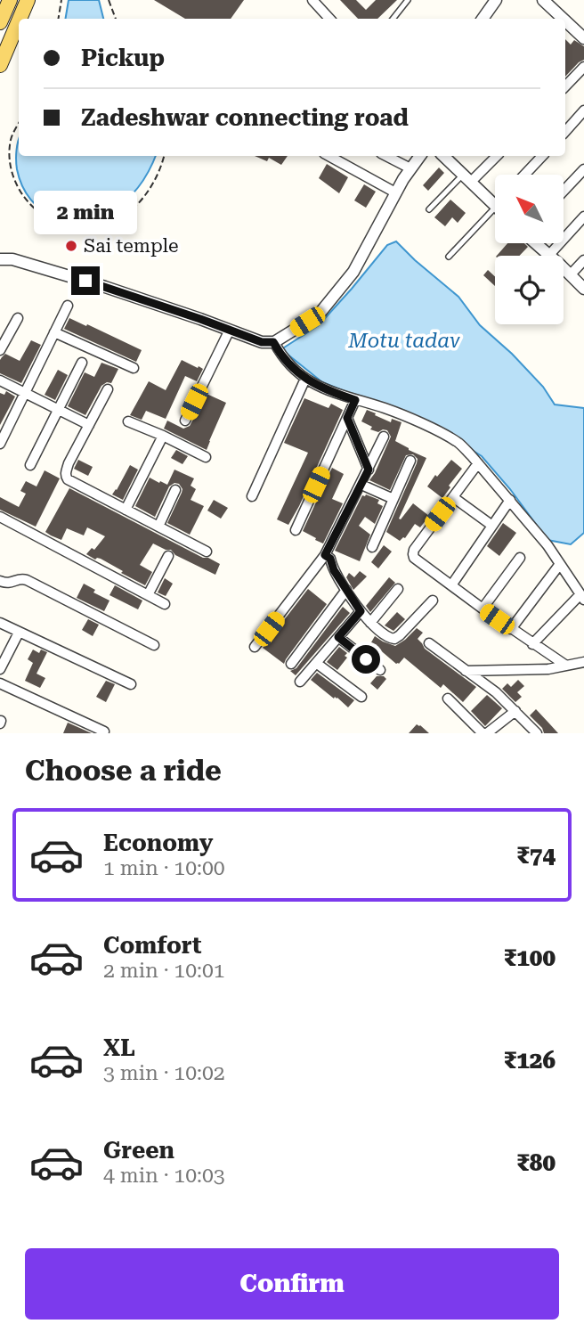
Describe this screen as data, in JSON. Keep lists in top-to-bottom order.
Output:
{
  "water": ["Motu tadav"],
  "places": ["Sai temple"],
  "north": "top left",
  "page": {
    "banner": ["Pickup", "Zadeshwar connecting road"],
    "bubble": "2 min",
    "heading": "Choose a ride",
    "list": [
      {
        "name": "Economy",
        "note": "1 min · 10:00",
        "value": "₹74"
      },
      {
        "name": "Comfort",
        "note": "2 min · 10:01",
        "value": "₹100"
      },
      {
        "name": "XL",
        "note": "3 min · 10:02",
        "value": "₹126"
      },
      {
        "name": "Green",
        "note": "4 min · 10:03",
        "value": "₹80"
      }
    ],
    "buttons": "Confirm"
  }
}
